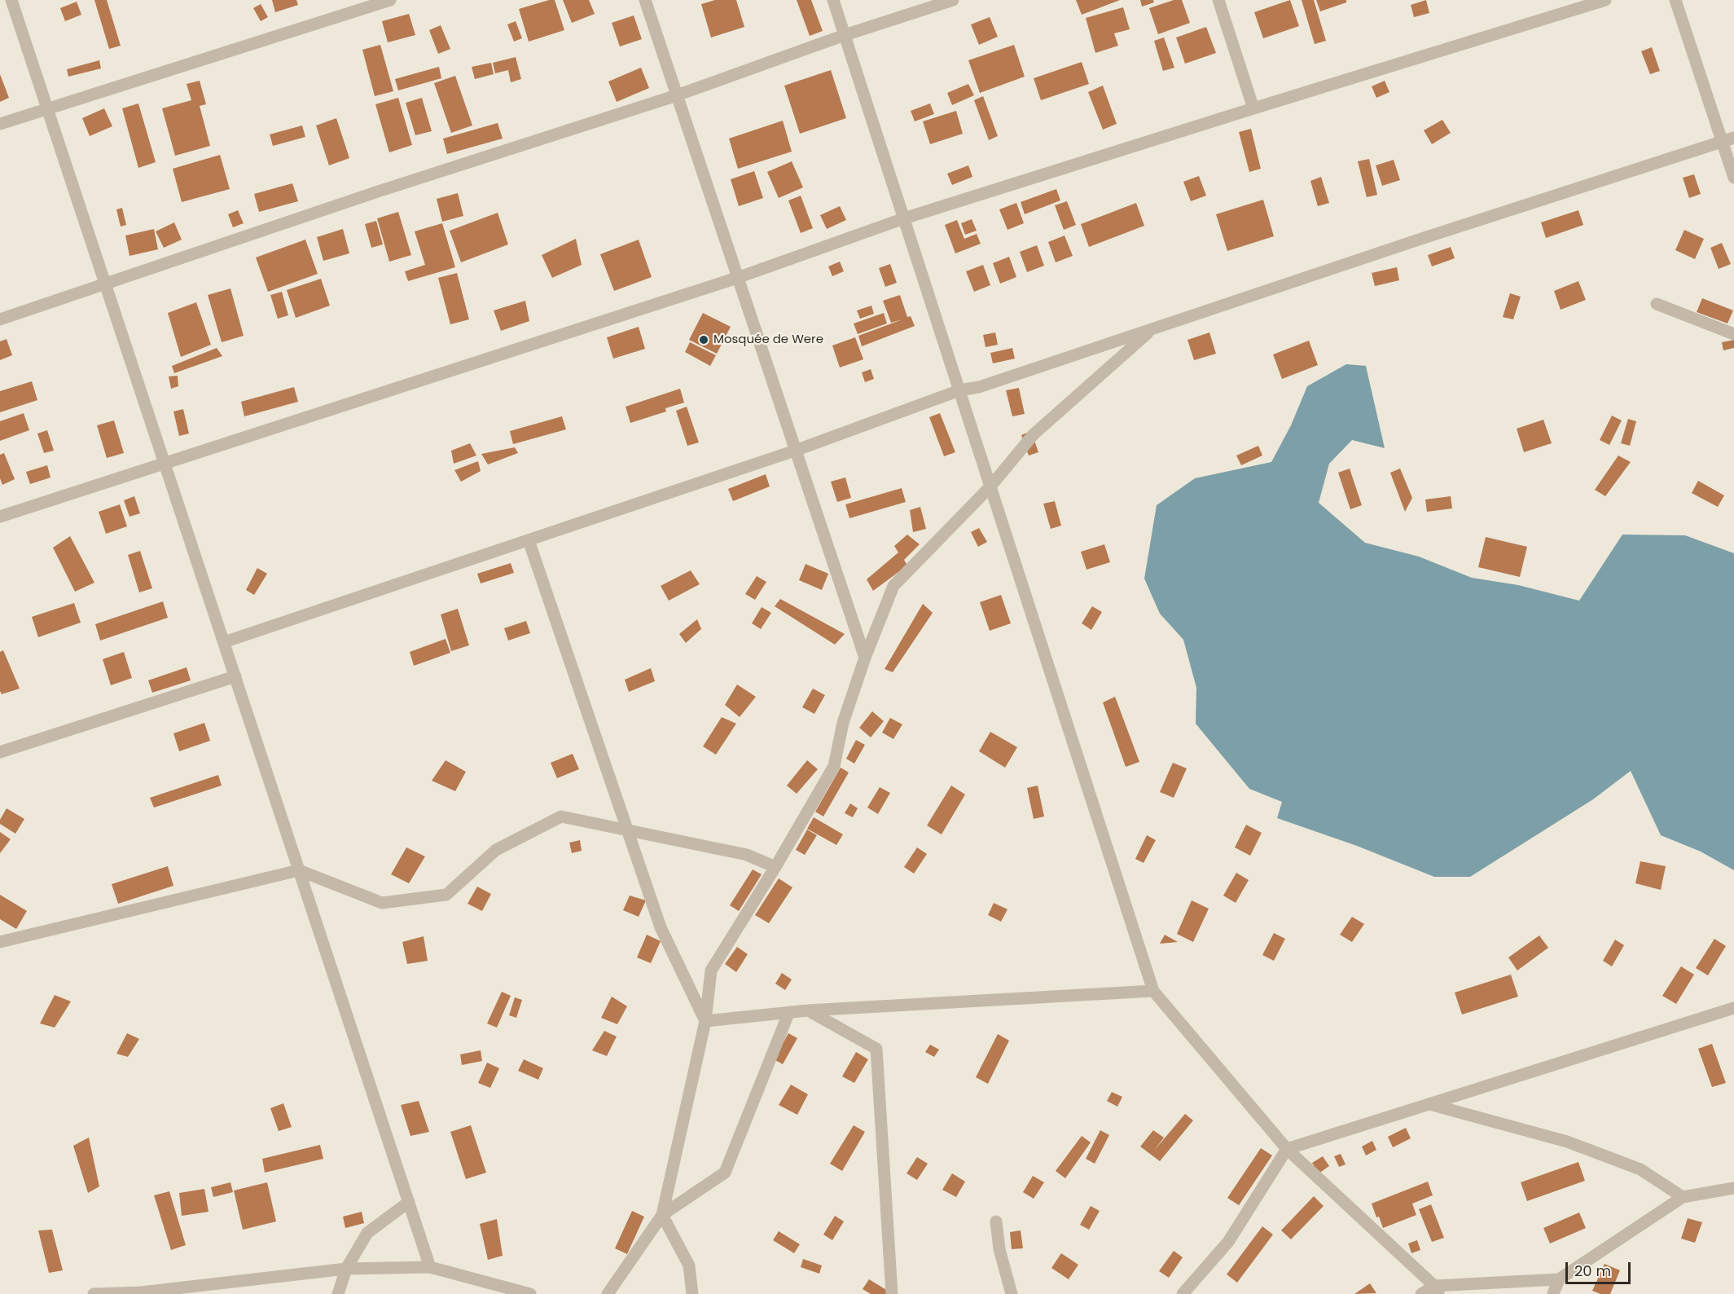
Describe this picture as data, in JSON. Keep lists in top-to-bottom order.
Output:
{
  "places": ["Mosquée de Were"],
  "scale_bar": "20 m"
}
